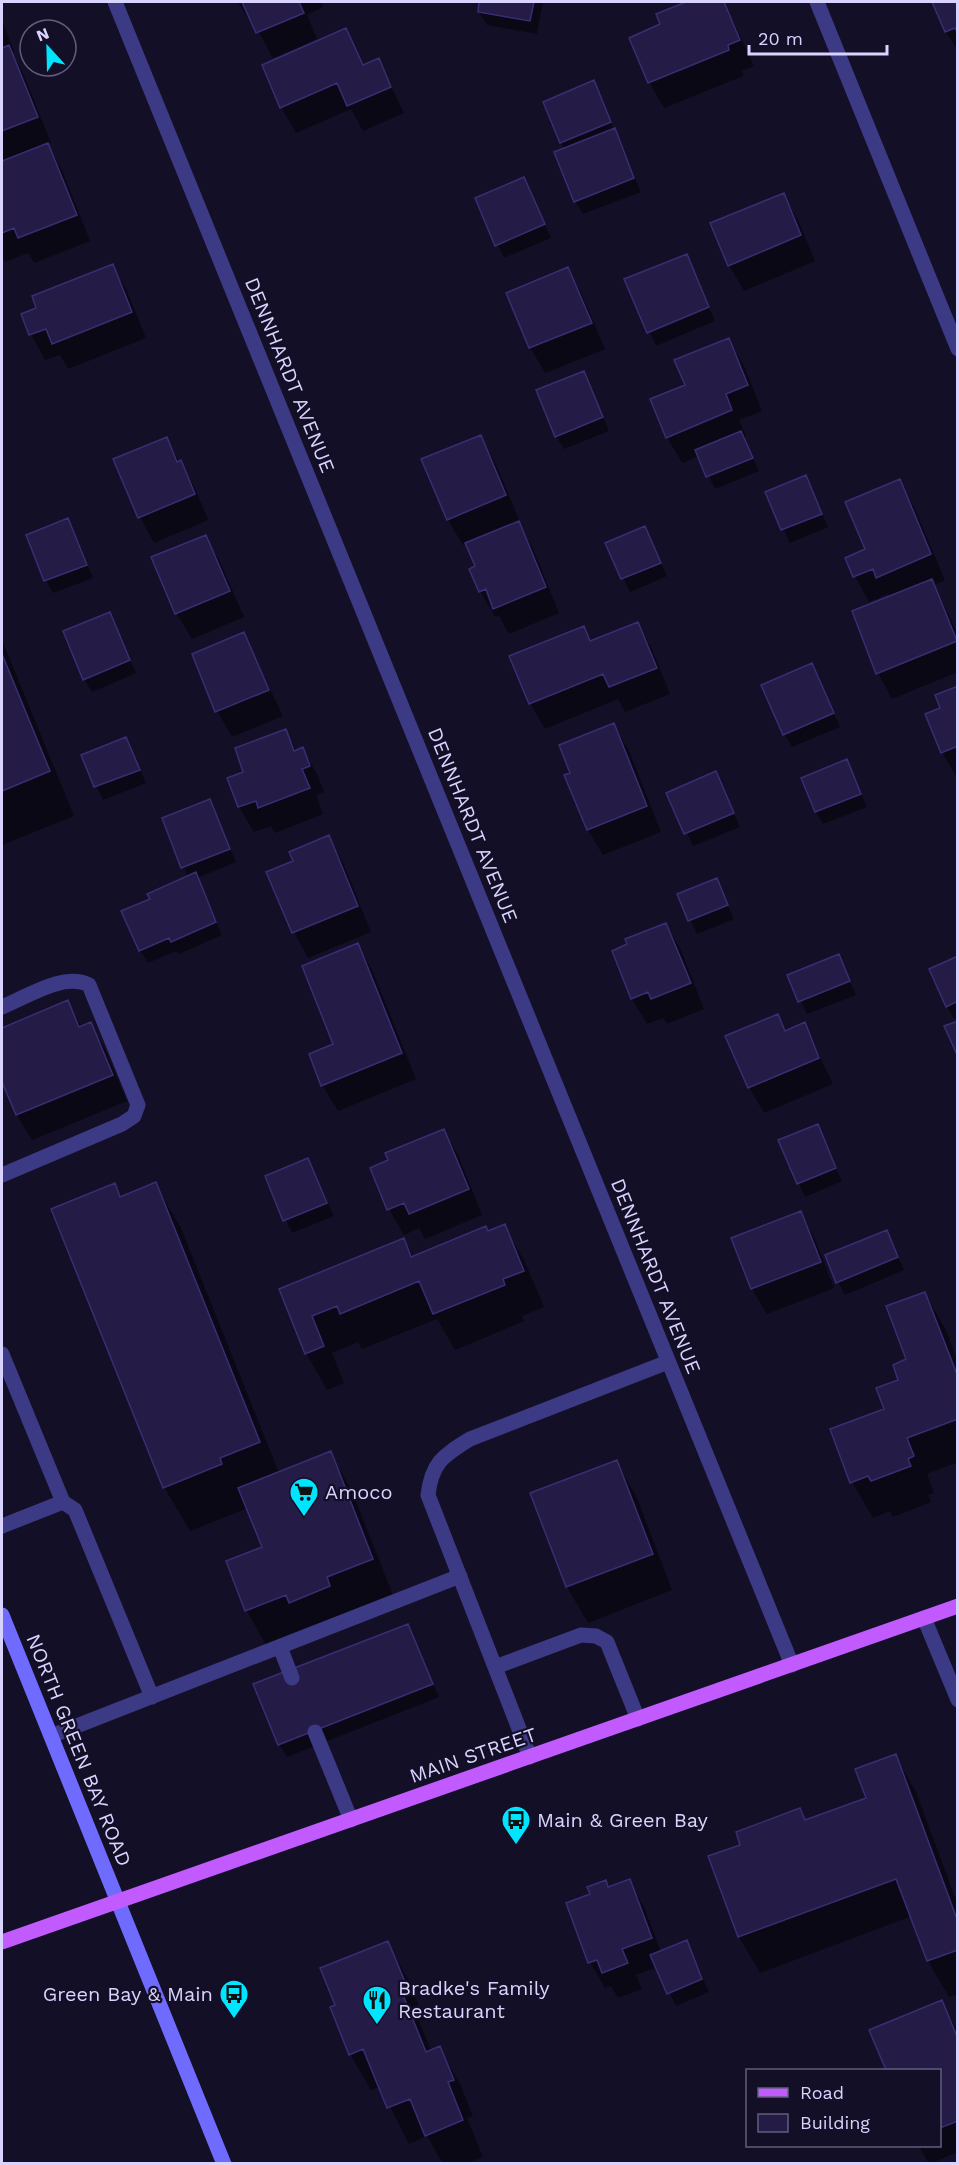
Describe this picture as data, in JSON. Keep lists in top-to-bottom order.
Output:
{
  "streets": {
    "main road": ["NORTH GREEN BAY ROAD", "MAIN STREET"],
    "street": ["DENNHARDT AVENUE"]
  },
  "crossings": [
    ["DENNHARDT AVENUE", "MAIN STREET"],
    ["NORTH GREEN BAY ROAD", "MAIN STREET"]
  ],
  "places": {
    "supermarket": ["Amoco"],
    "bus stop": ["Main & Green Bay", "Green Bay & Main"],
    "restaurant": ["Bradke's Family Restaurant"]
  },
  "legend": ["Road", "Building"],
  "scale_bar": "20 m",
  "north": "top"
}
